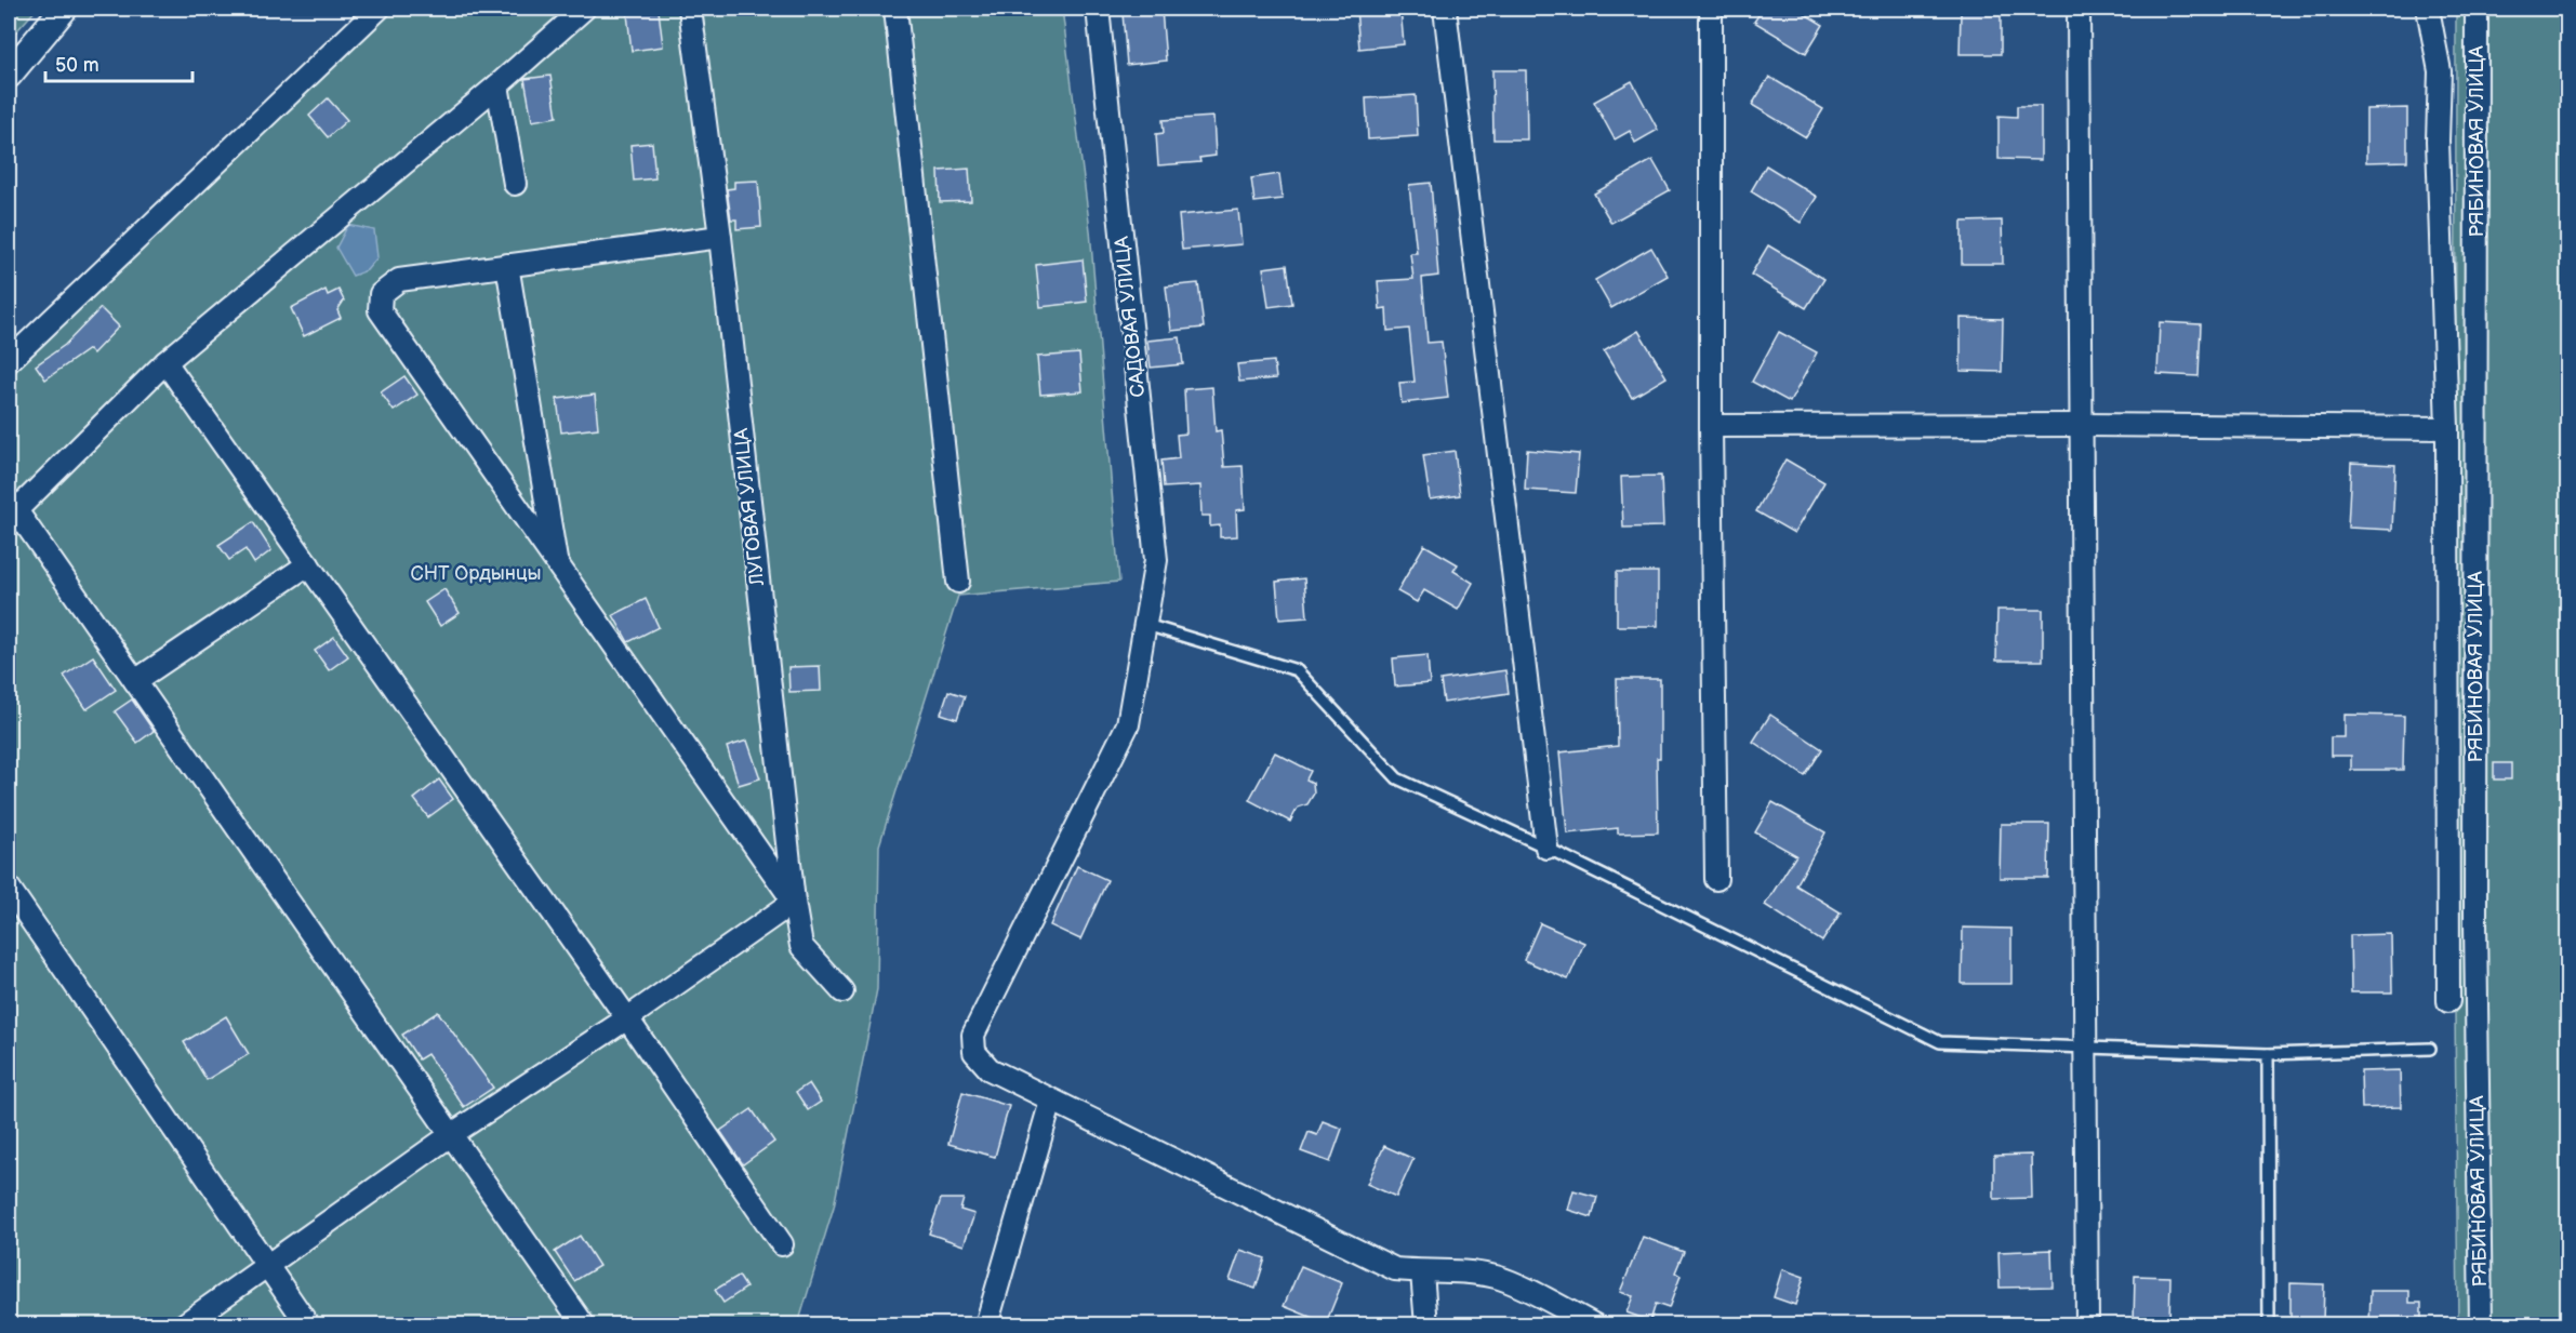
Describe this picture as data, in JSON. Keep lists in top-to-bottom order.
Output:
{
  "streets": {
    "street": ["РЯБИНОВАЯ УЛИЦА", "САДОВАЯ УЛИЦА", "ЛУГОВАЯ УЛИЦА"]
  },
  "parks": ["СНТ Ордынцы"],
  "scale_bar": "50 m"
}
